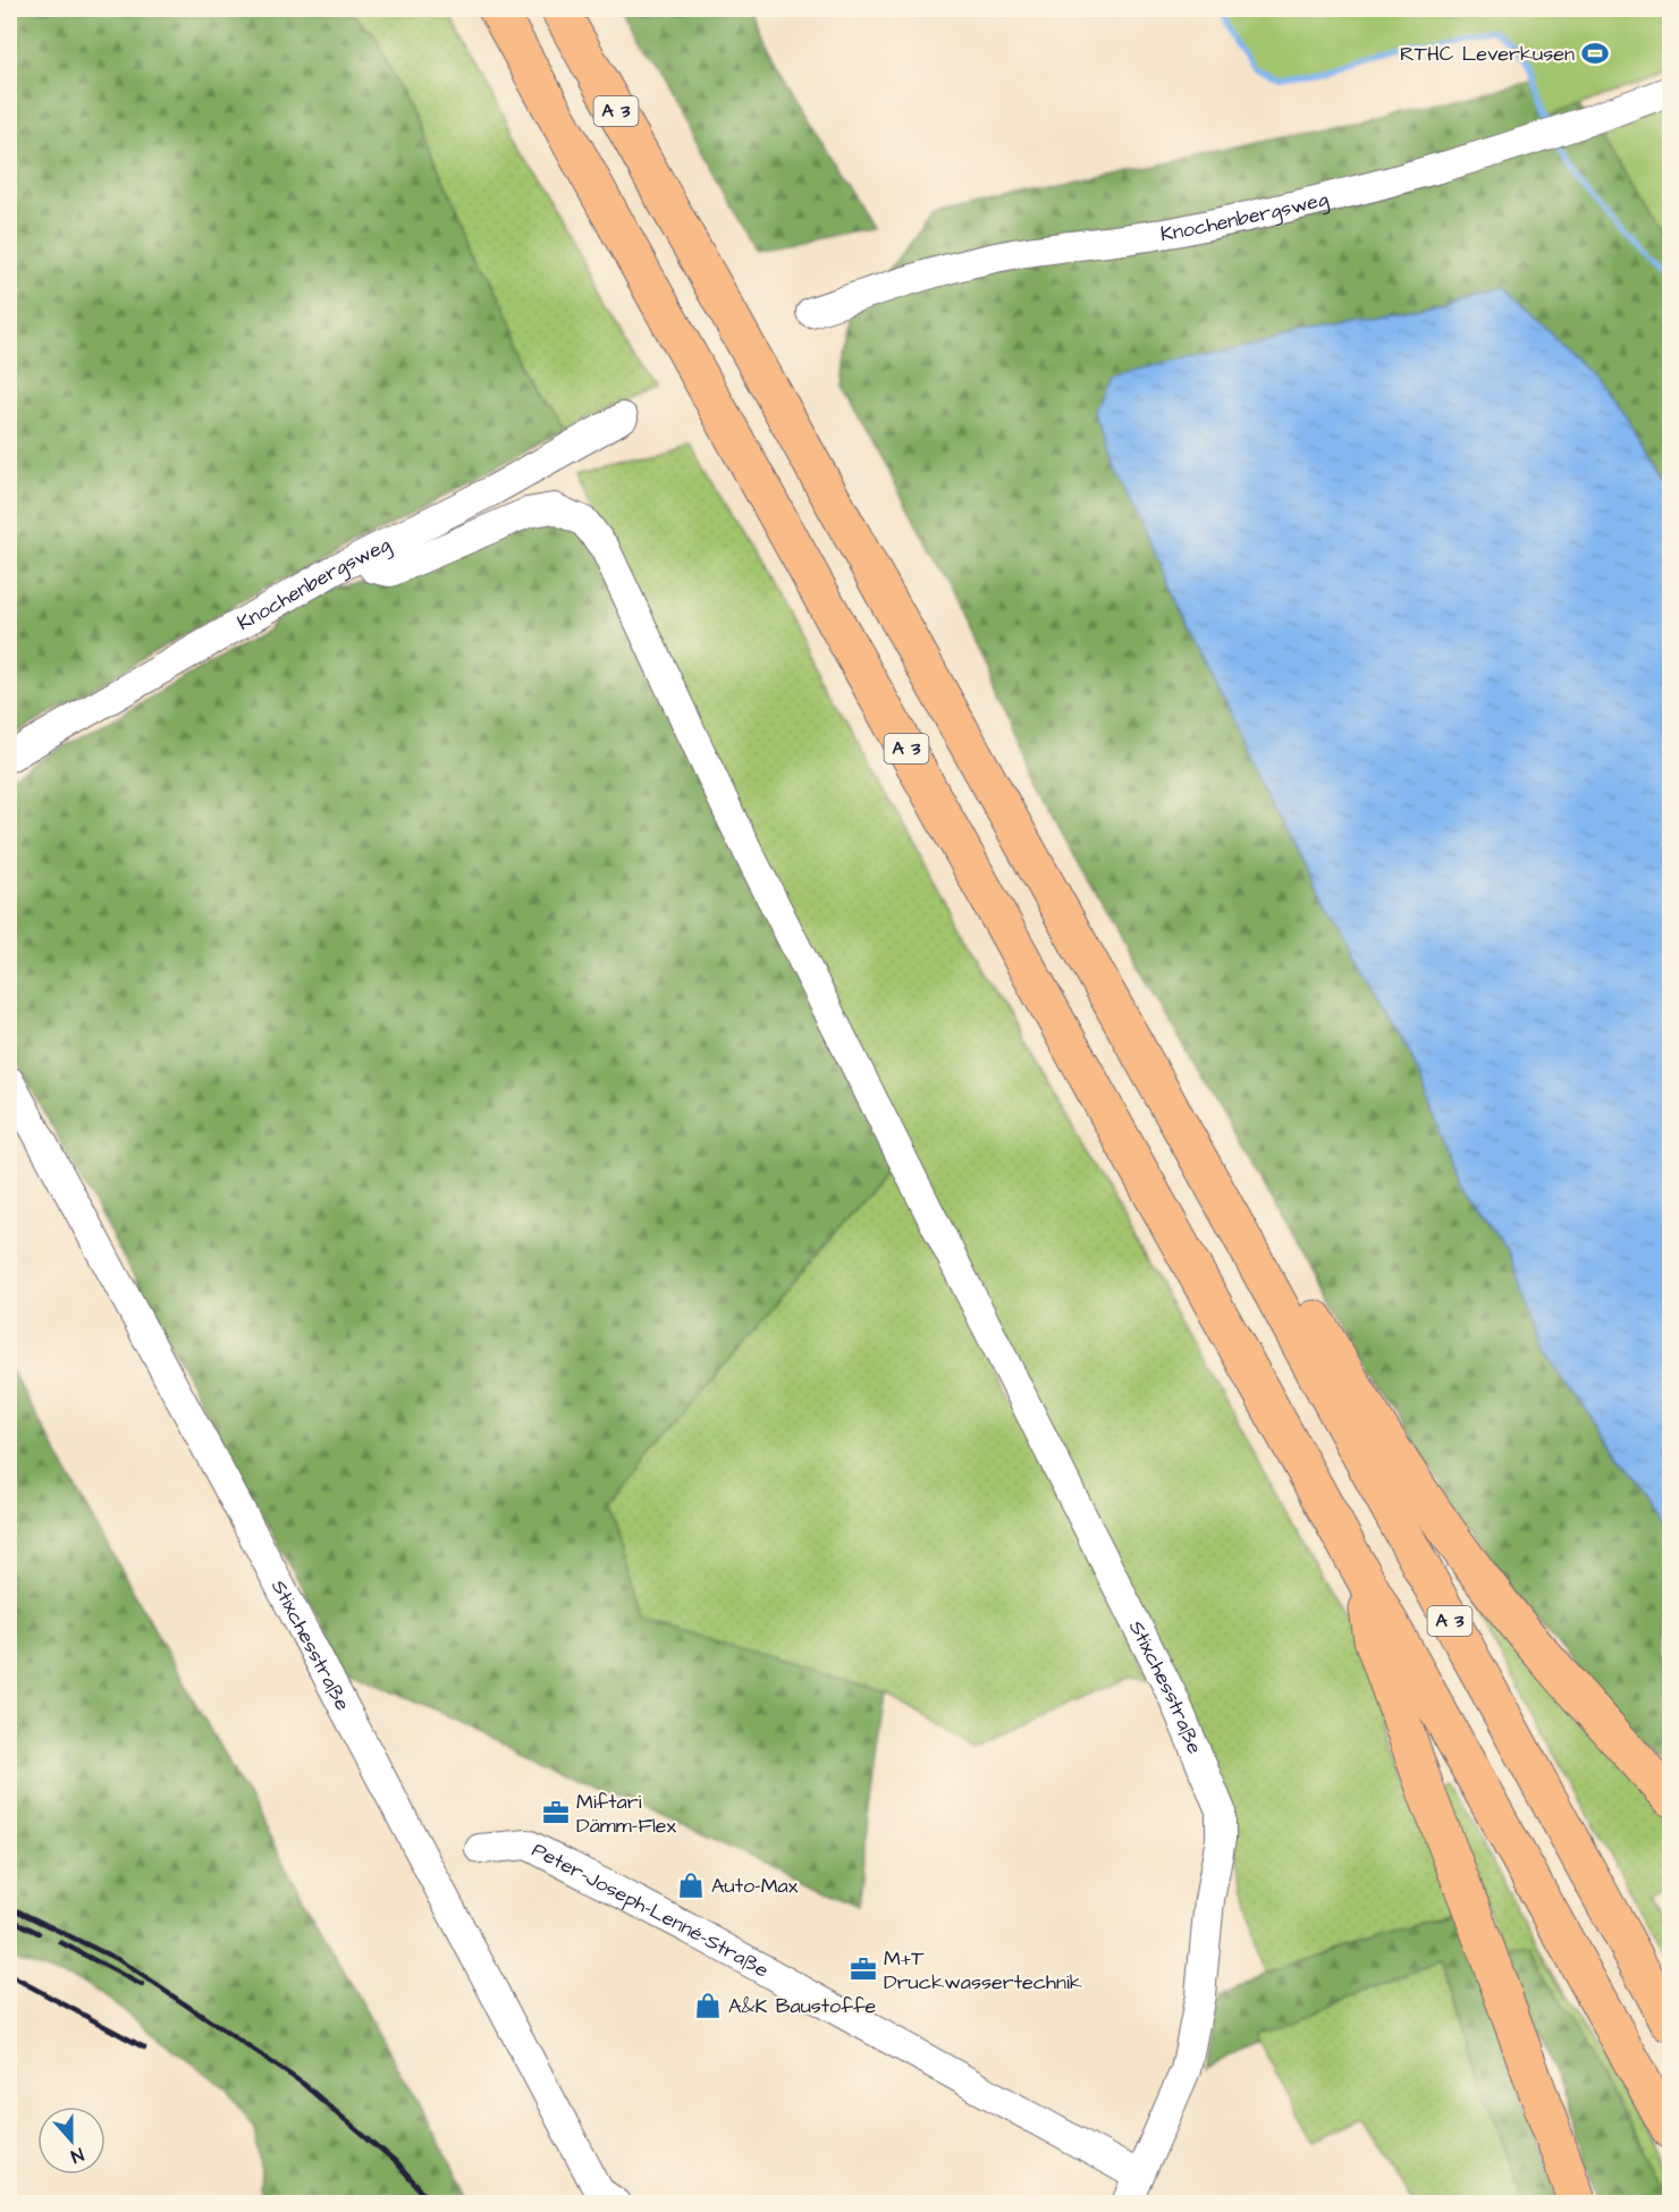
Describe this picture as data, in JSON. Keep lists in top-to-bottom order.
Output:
{
  "streets": {
    "highway": ["A 3"],
    "street": ["Knochenbergsweg", "Stixchesstraße", "Peter-Joseph-Lenné-Straße"]
  },
  "crossings": [
    ["Knochenbergsweg", "Stixchesstraße"],
    ["Stixchesstraße", "Peter-Joseph-Lenné-Straße"]
  ],
  "places": {
    "sports": ["RTHC Leverkusen"],
    "office": ["Miftari Dämm-Flex", "M+T Druckwassertechnik"],
    "shop": ["Auto-Max", "A&K Baustoffe"]
  },
  "north": "bottom"
}
